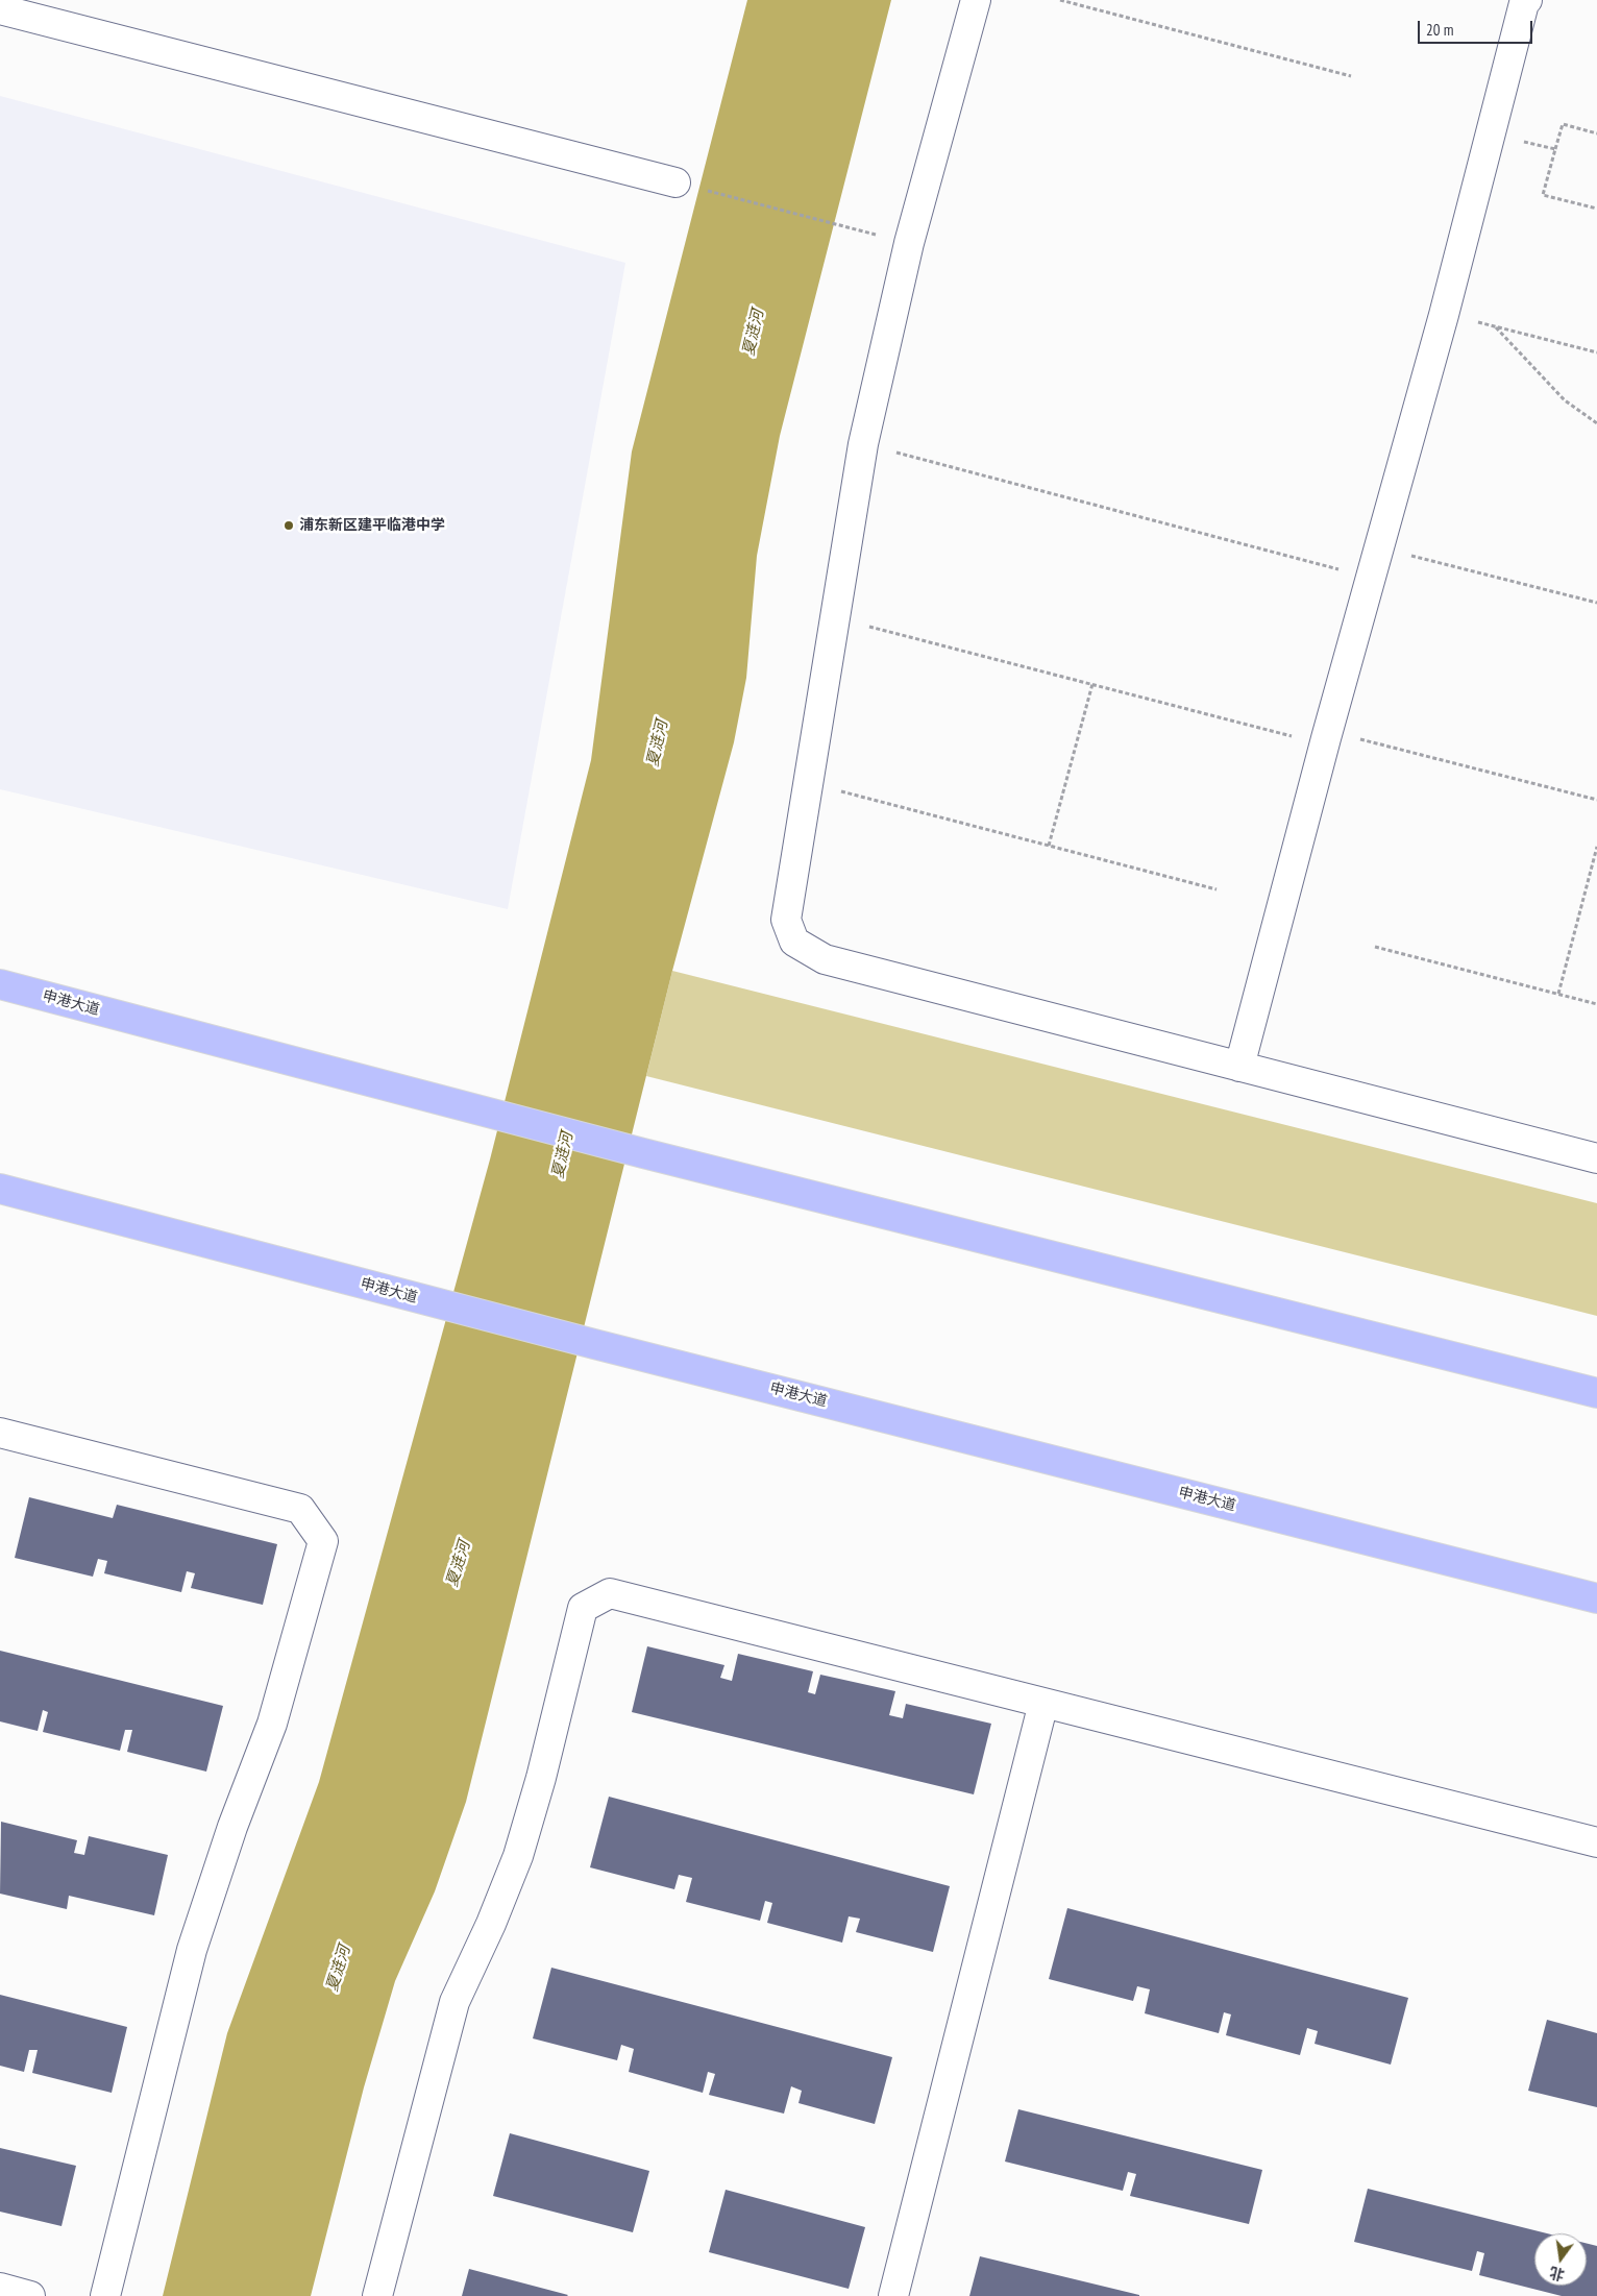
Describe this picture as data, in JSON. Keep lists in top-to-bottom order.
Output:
{
  "streets": {
    "main road": ["申港大道"]
  },
  "water": ["夏涟河"],
  "places": ["浦东新区建平临港中学"],
  "scale_bar": "20 m",
  "north": "bottom"
}
